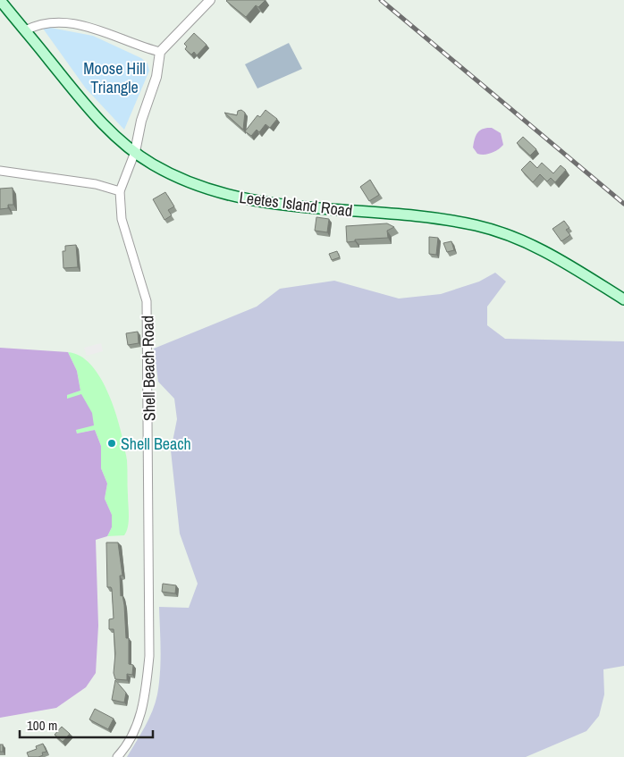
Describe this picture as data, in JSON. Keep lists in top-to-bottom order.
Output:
{
  "streets": {
    "main road": ["Leetes Island Road"],
    "street": ["Shell Beach Road"]
  },
  "crossings": [
    ["Leetes Island Road", "Shell Beach Road"]
  ],
  "parks": ["Moose Hill Triangle"],
  "places": ["Shell Beach"],
  "scale_bar": "100 m"
}
